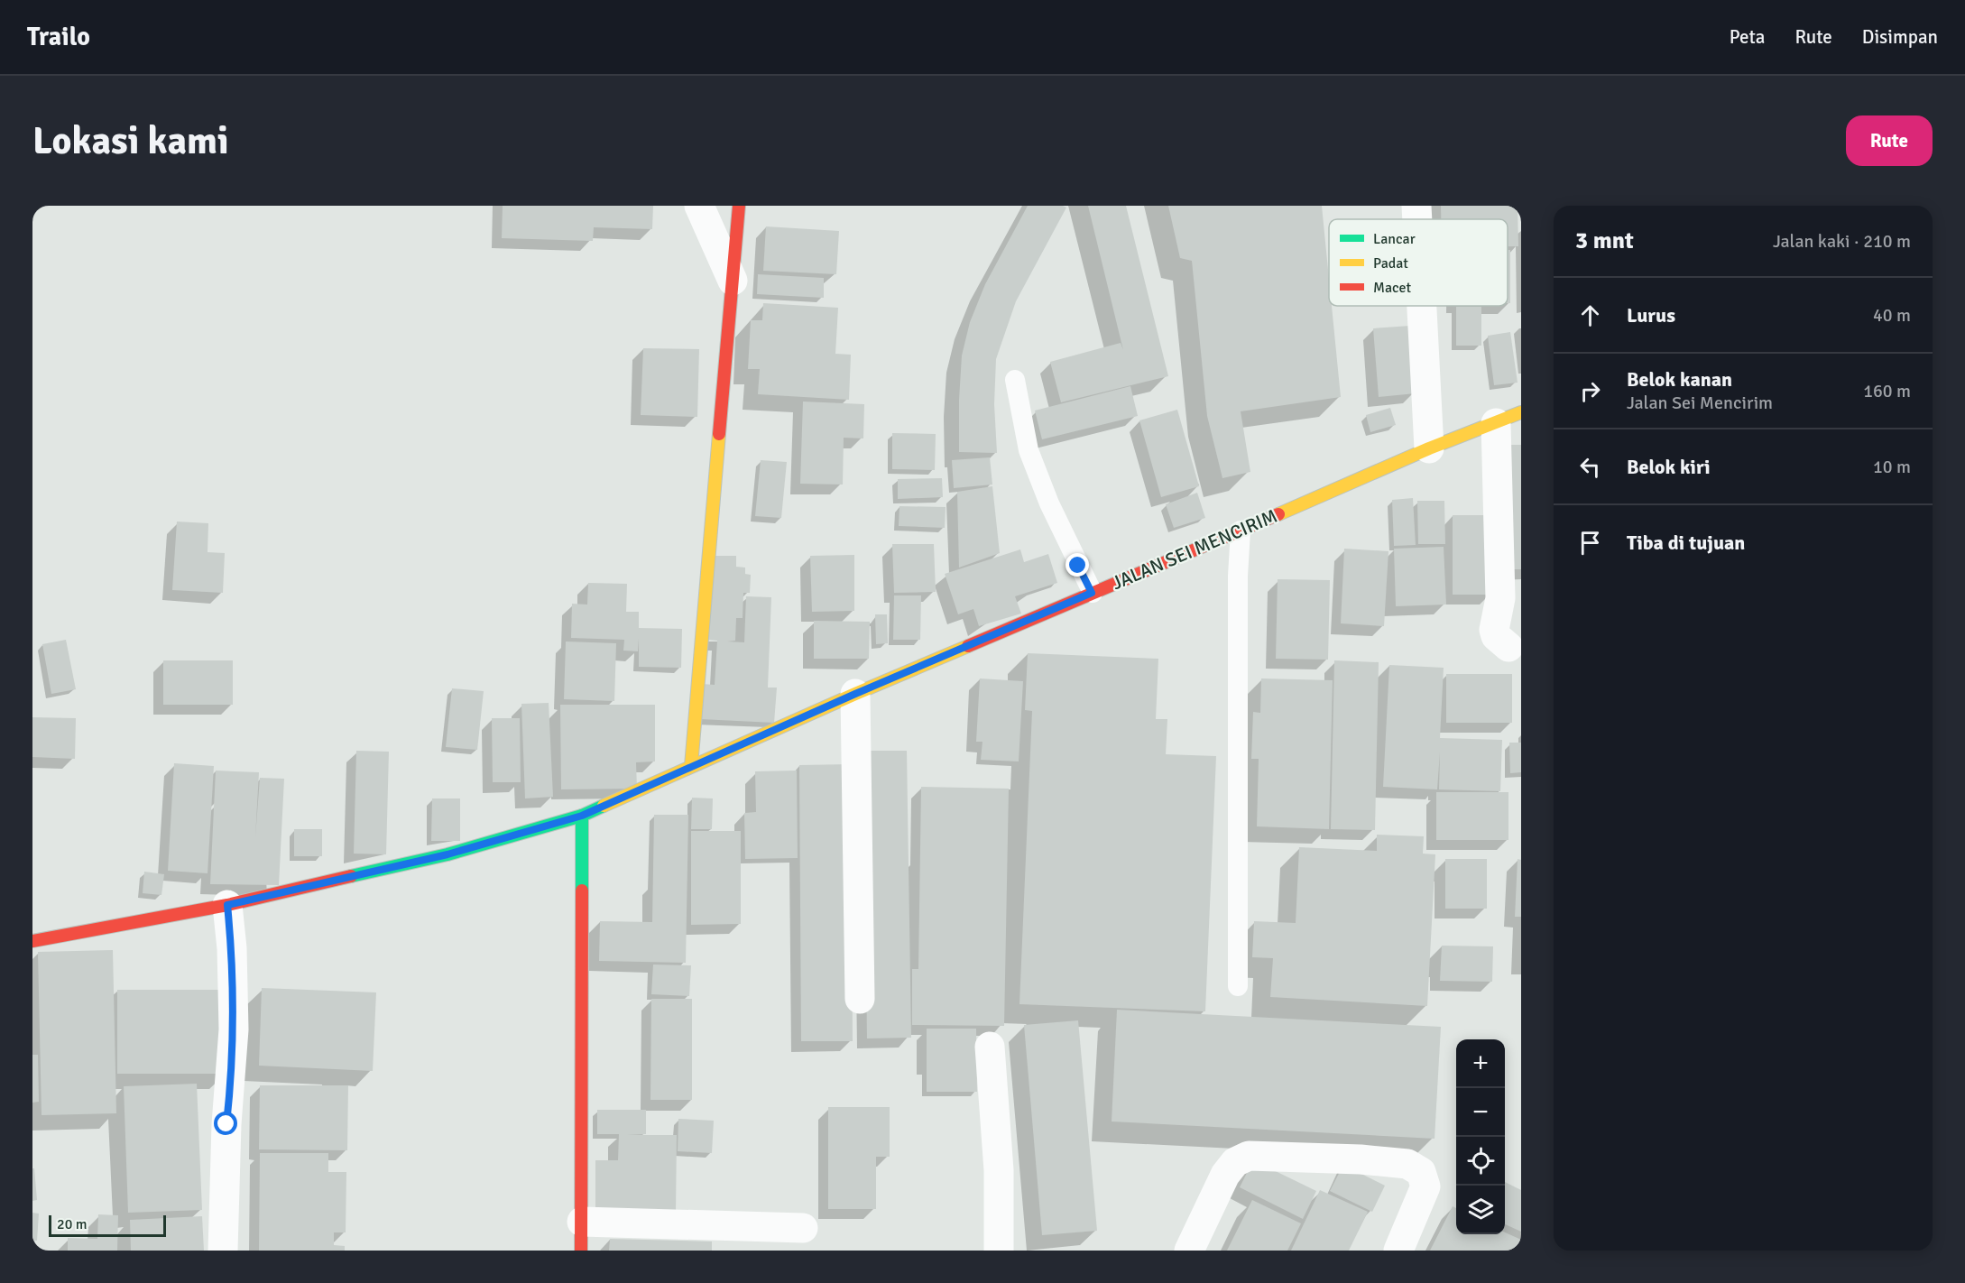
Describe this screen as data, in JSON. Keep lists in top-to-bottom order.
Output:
{
  "streets": {
    "street": ["JALAN SEI MENCIRIM"]
  },
  "legend": ["Lancar", "Padat", "Macet"],
  "scale_bar": "20 m",
  "page": {
    "header": "Trailo",
    "nav": ["Peta", "Rute", "Disimpan"],
    "buttons": "Rute",
    "title": "Lokasi kami",
    "heading": ["3 mnt", "Jalan kaki · 210 m"],
    "list": [
      ["Lurus", "40 m"],
      ["Belok kanan", "Jalan Sei Mencirim", "160 m"],
      ["Belok kiri", "10 m"],
      "Tiba di tujuan"
    ],
    "map_buttons": ["+", "−"],
    "scale": "20 m"
  }
}
